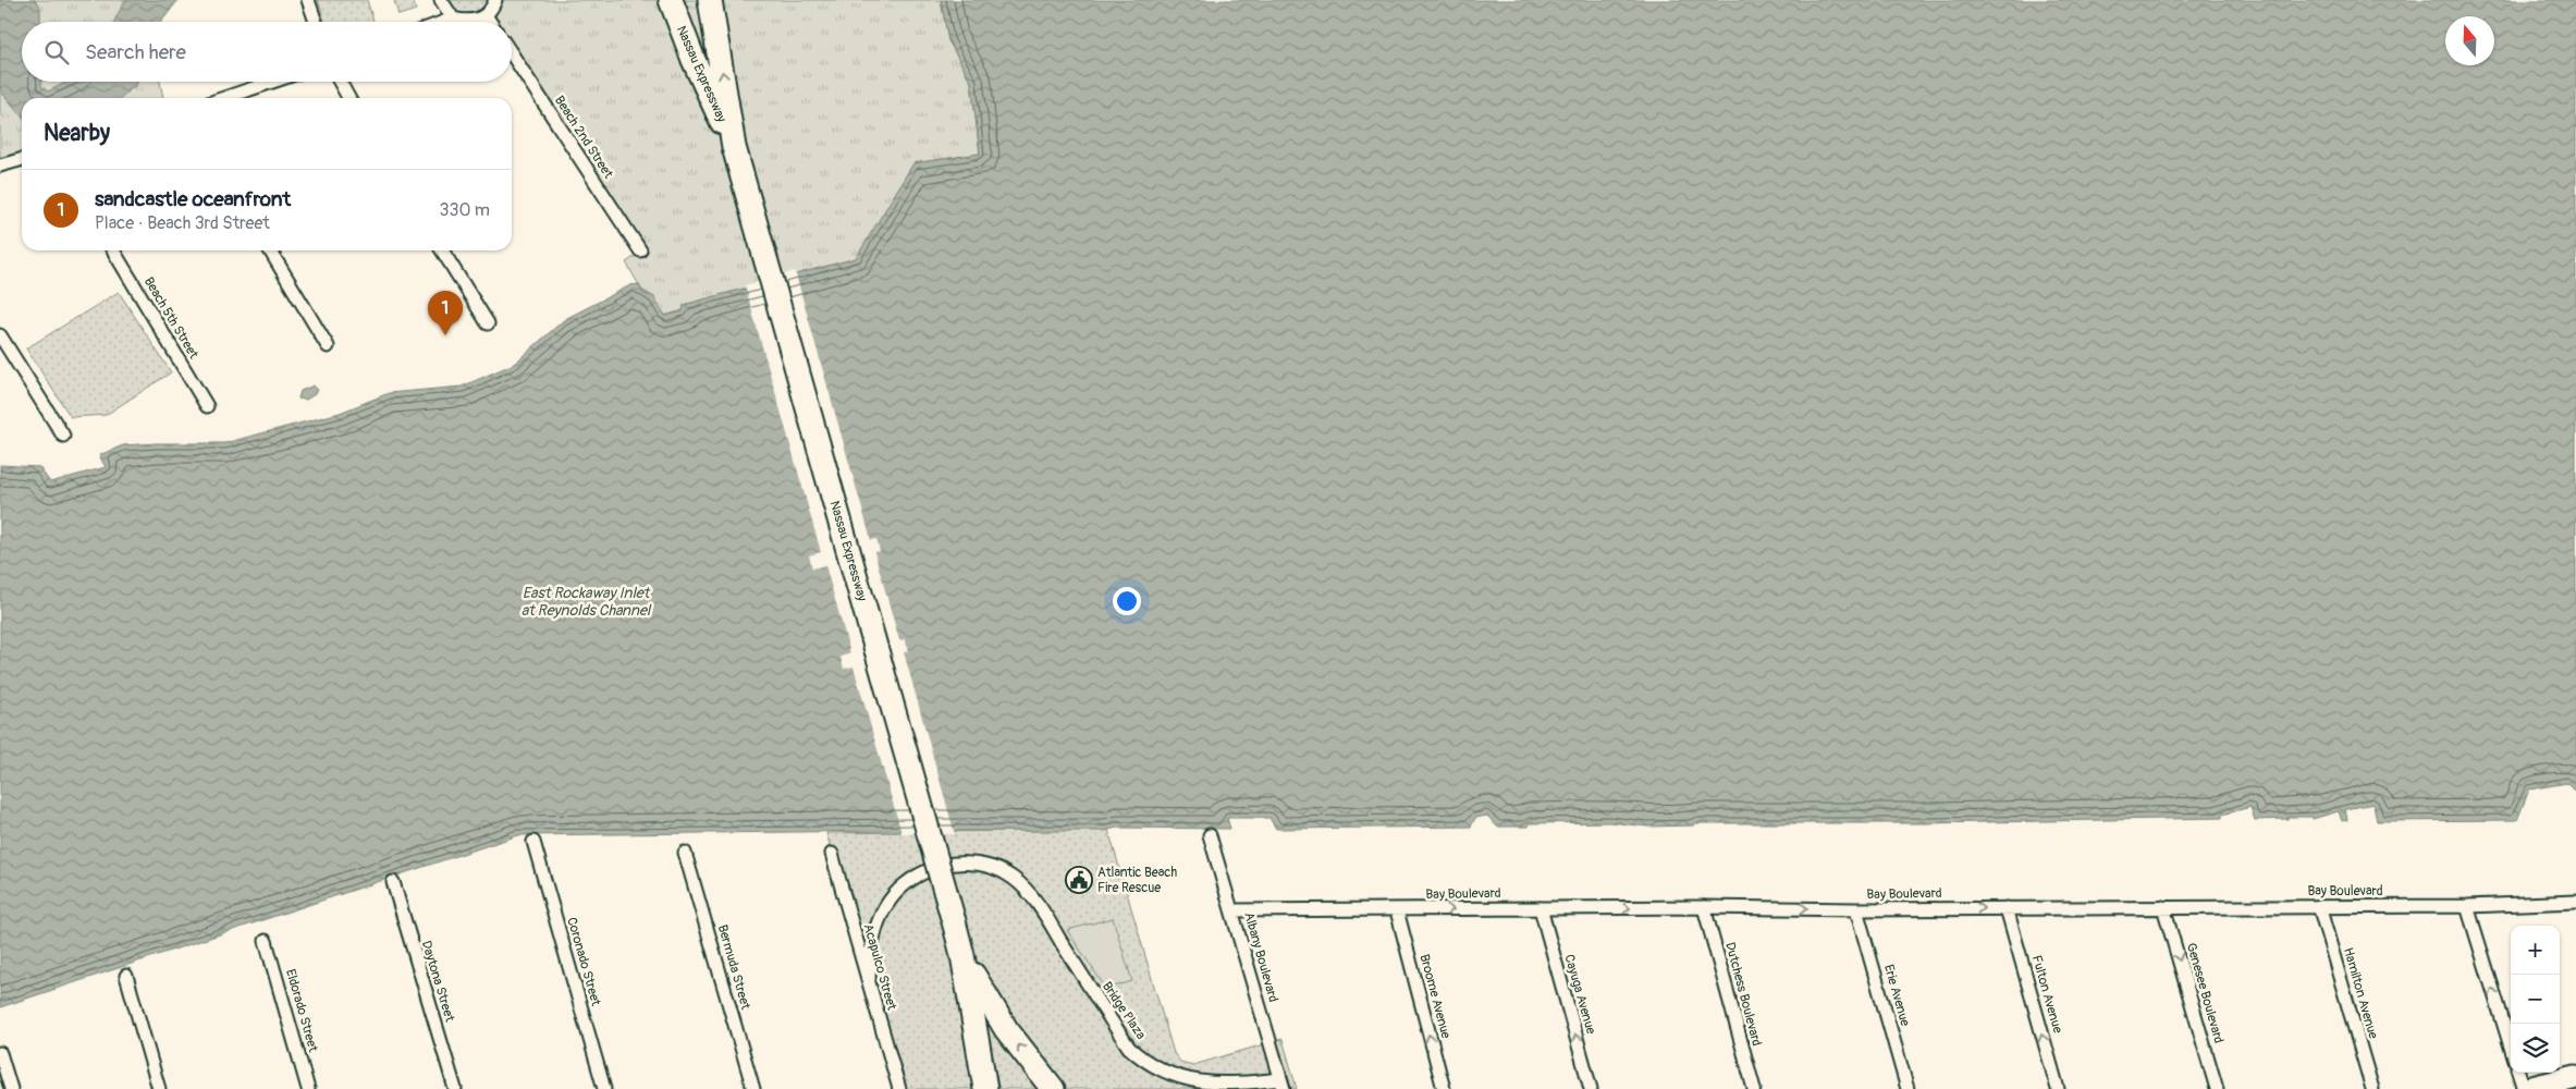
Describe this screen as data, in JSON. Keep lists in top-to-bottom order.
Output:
{
  "streets": {
    "highway": ["Nassau Expressway"],
    "street": [
      "Beach 2nd Street",
      "Beach 5th Street",
      "Bay Boulevard",
      "Albany Boulevard",
      "Coronado Street",
      "Bermuda Street",
      "Acapulco Street",
      "Daytona Street",
      "Genesee Boulevard",
      "Hamilton Avenue",
      "Cayuga Avenue",
      "Dutchess Boulevard",
      "Fulton Avenue",
      "Erie Avenue",
      "Broome Avenue",
      "Eldorado Street",
      "Bridge Plaza"
    ]
  },
  "crossings": [
    ["Bay Boulevard", "Albany Boulevard"],
    ["Bay Boulevard", "Genesee Boulevard"],
    ["Bay Boulevard", "Hamilton Avenue"],
    ["Bay Boulevard", "Cayuga Avenue"],
    ["Bay Boulevard", "Dutchess Boulevard"],
    ["Bay Boulevard", "Fulton Avenue"],
    ["Bay Boulevard", "Erie Avenue"],
    ["Bay Boulevard", "Broome Avenue"],
    ["Albany Boulevard", "Bridge Plaza"],
    ["Acapulco Street", "Bridge Plaza"]
  ],
  "one_way": [
    "Bay Boulevard",
    "Genesee Boulevard",
    "Cayuga Avenue",
    "Fulton Avenue",
    "Broome Avenue"
  ],
  "water": ["East Rockaway Inlet at Reynolds Channel"],
  "places": {
    "public building": ["Atlantic Beach Fire Rescue"]
  },
  "north": "top",
  "page": {
    "search": "Search here",
    "heading": "Nearby",
    "list": [
      {
        "mark": "1",
        "name": "sandcastle oceanfront",
        "note": "Place · Beach 3rd Street",
        "value": "330 m"
      }
    ],
    "pins": "1",
    "map_buttons": ["+", "−"]
  }
}
